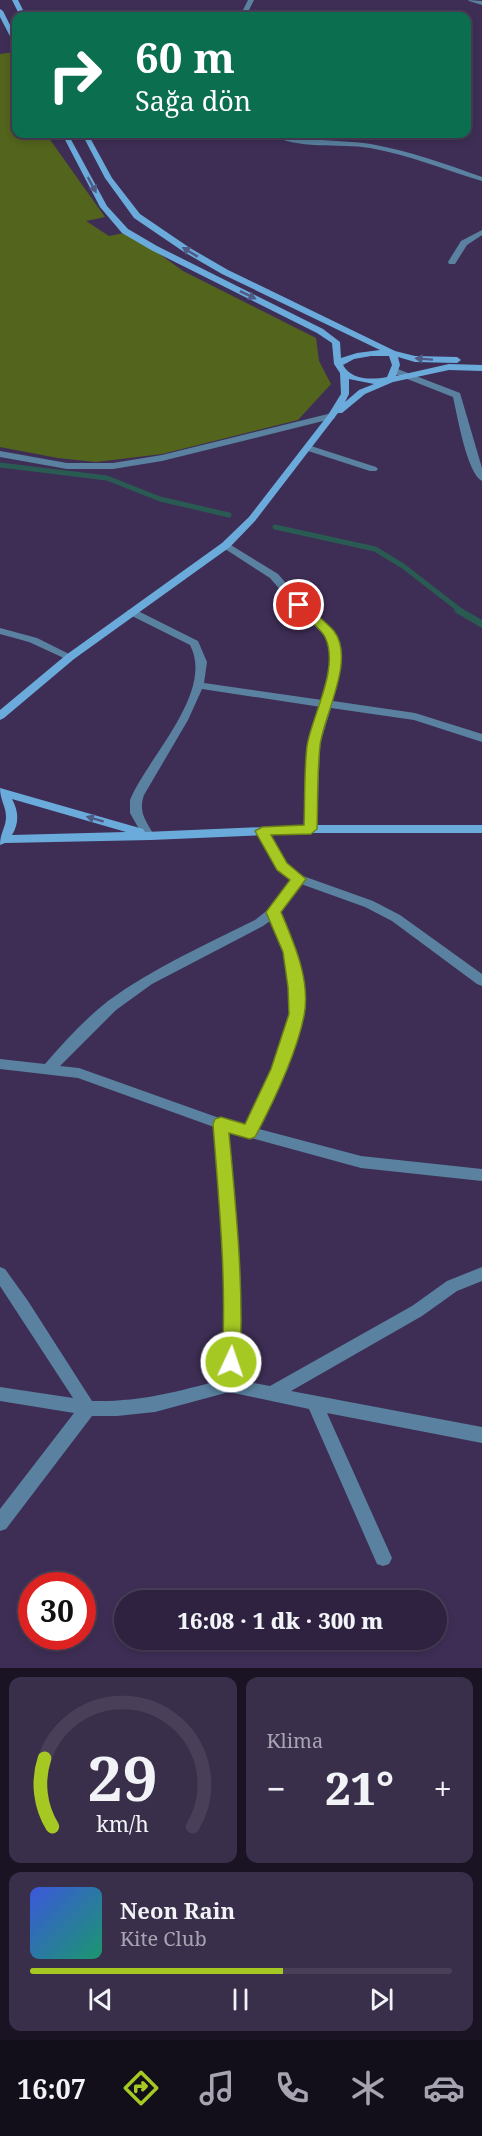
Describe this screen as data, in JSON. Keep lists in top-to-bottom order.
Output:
{
  "page": {
    "turn": ["60 m", "Sağa dön"],
    "limit": "30",
    "trip": "16:08 · 1 dk · 300 m",
    "tile": "Klima",
    "heat": ["−", "21°", "+"],
    "song": ["Neon Rain", "Kite Club"],
    "tabs": "16:07",
    "gauge": ["29", "km/h"]
  }
}
